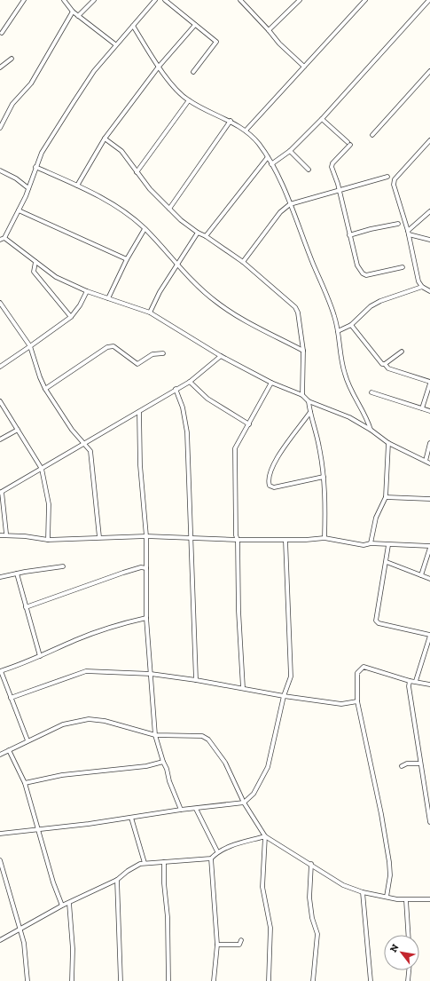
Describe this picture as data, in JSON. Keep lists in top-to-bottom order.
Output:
{
  "north": "top left"
}
